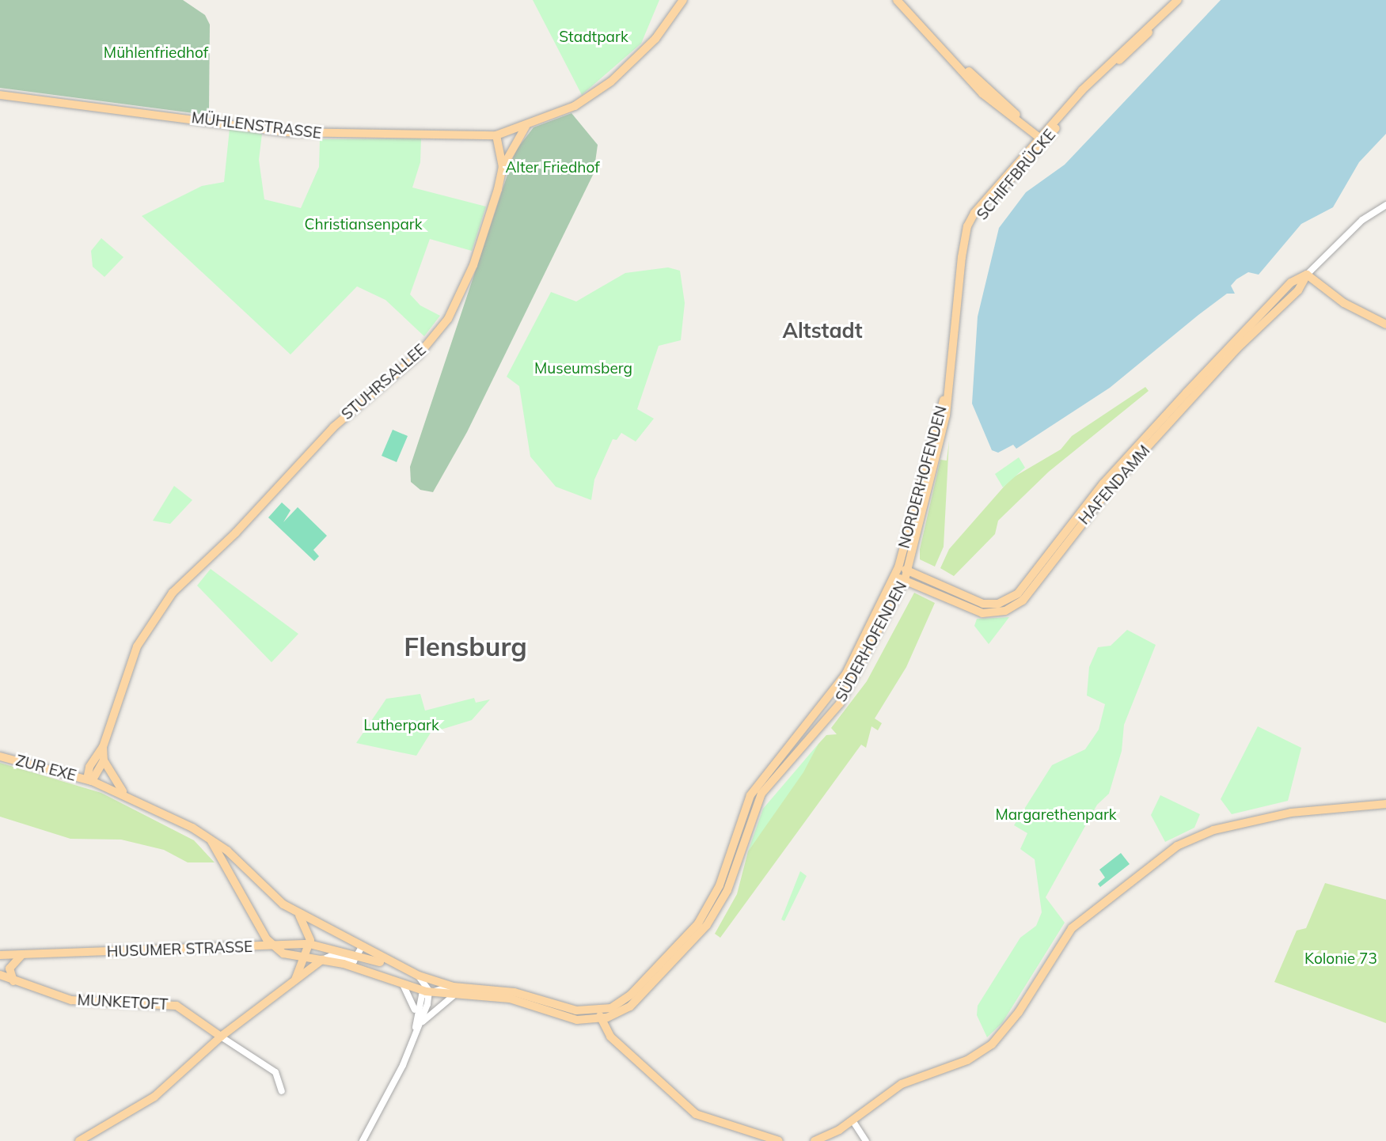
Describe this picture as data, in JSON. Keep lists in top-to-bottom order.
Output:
{
  "streets": {
    "main road": [
      "MÜHLENSTRASSE",
      "SCHIFFBRÜCKE",
      "STUHRSALLEE",
      "NORDERHOFENDEN",
      "HAFENDAMM",
      "SÜDERHOFENDEN",
      "ZUR EXE",
      "HUSUMER STRASSE",
      "MUNKETOFT"
    ]
  },
  "crossings": [
    ["MÜHLENSTRASSE", "STUHRSALLEE"],
    ["SCHIFFBRÜCKE", "NORDERHOFENDEN"],
    ["NORDERHOFENDEN", "HAFENDAMM"],
    ["NORDERHOFENDEN", "SÜDERHOFENDEN"],
    ["HAFENDAMM", "SÜDERHOFENDEN"],
    ["ZUR EXE", "HUSUMER STRASSE"]
  ],
  "districts": ["Altstadt", "Flensburg"],
  "parks": [
    "Stadtpark",
    "Mühlenfriedhof",
    "Alter Friedhof",
    "Christiansenpark",
    "Museumsberg",
    "Lutherpark",
    "Margarethenpark",
    "Kolonie 73"
  ]
}
